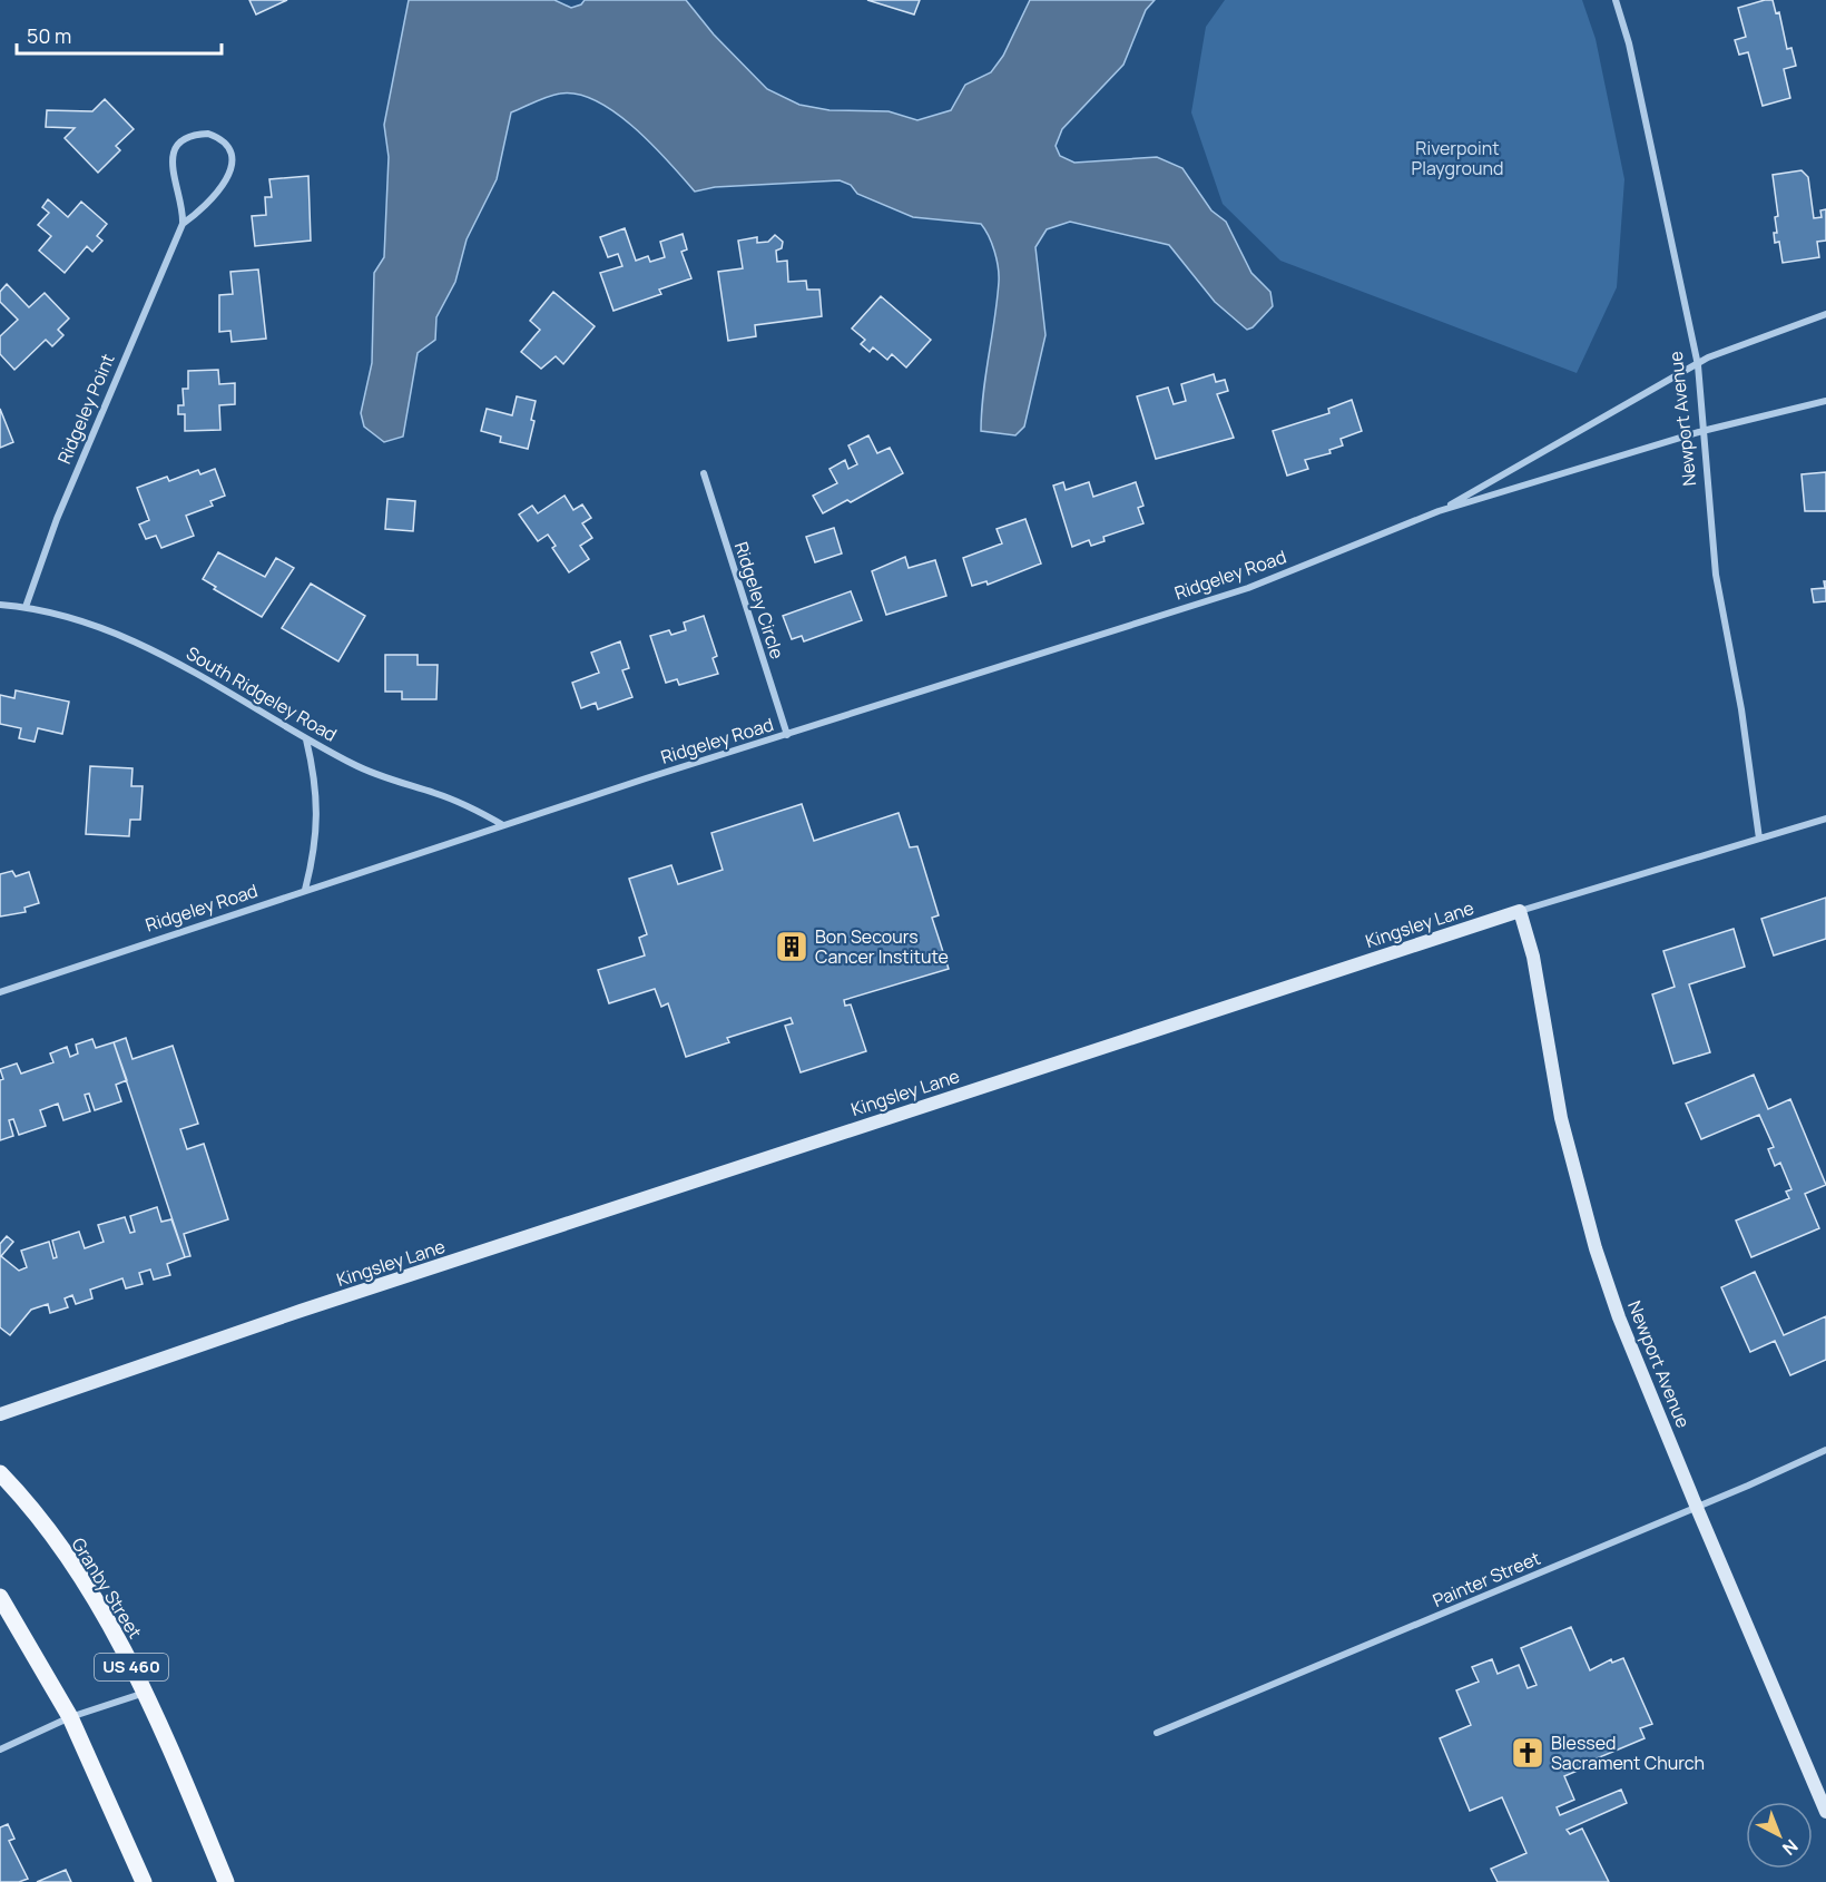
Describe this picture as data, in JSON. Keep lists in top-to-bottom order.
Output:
{
  "streets": {
    "main road": ["Granby Street", "US 460"],
    "street": [
      "Ridgeley Point",
      "Newport Avenue",
      "Ridgeley Road",
      "Ridgeley Circle",
      "South Ridgeley Road",
      "Kingsley Lane",
      "Painter Street"
    ]
  },
  "crossings": [
    ["Ridgeley Point", "South Ridgeley Road"],
    ["Newport Avenue", "Ridgeley Road"],
    ["Newport Avenue", "Kingsley Lane"],
    ["Newport Avenue", "Painter Street"],
    ["Ridgeley Road", "Ridgeley Circle"],
    ["Ridgeley Road", "South Ridgeley Road"]
  ],
  "parks": ["Riverpoint Playground"],
  "places": {
    "building": ["Bon Secours Cancer Institute"],
    "church": ["Blessed Sacrament Church"]
  },
  "scale_bar": "50 m",
  "north": "bottom right"
}
